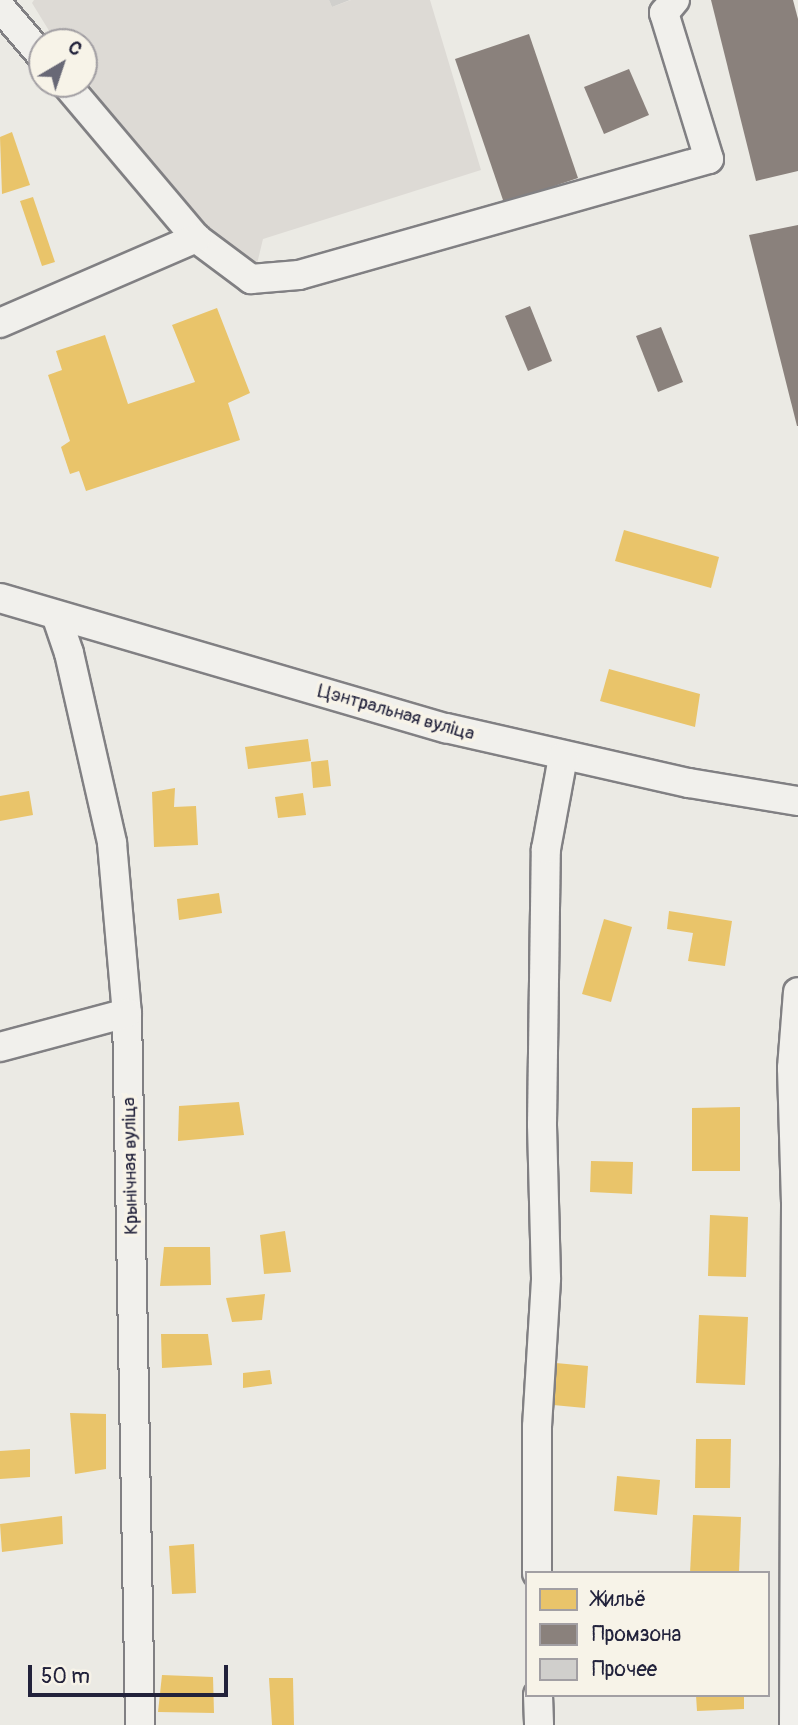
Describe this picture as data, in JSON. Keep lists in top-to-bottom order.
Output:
{
  "streets": {
    "street": ["Цэнтральная вуліца", "Крынічная вуліца"]
  },
  "crossings": [
    ["Цэнтральная вуліца", "Крынічная вуліца"]
  ],
  "legend": ["Жильё", "Промзона", "Прочее"],
  "scale_bar": "50 m",
  "north": "top right"
}
